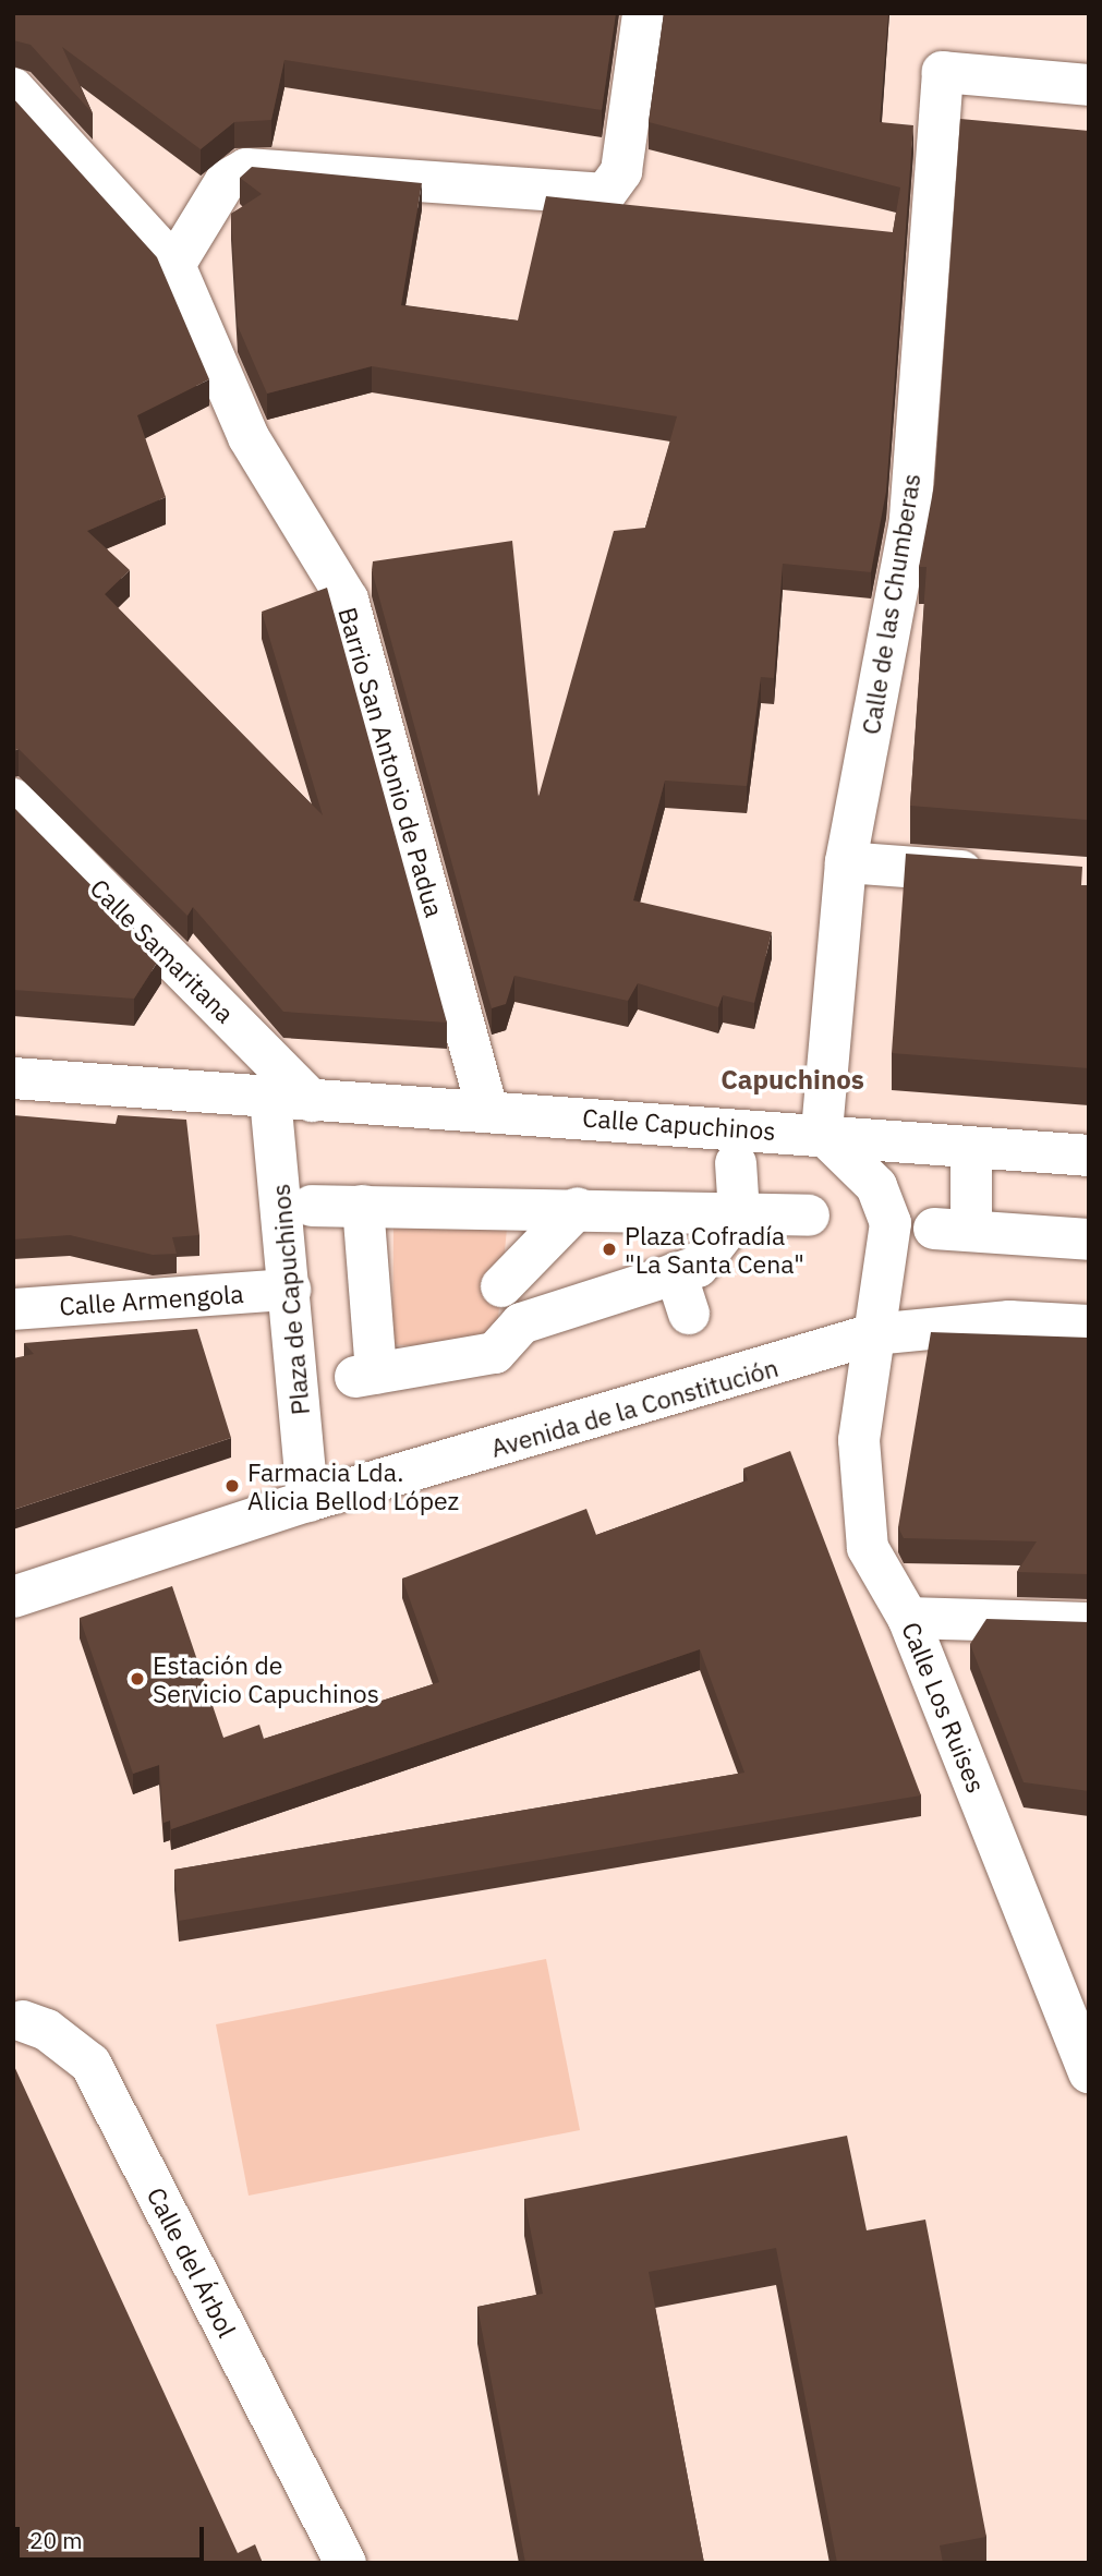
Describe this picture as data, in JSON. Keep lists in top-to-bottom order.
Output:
{
  "streets": {
    "street": [
      "Calle de las Chumberas",
      "Barrio San Antonio de Padua",
      "Calle Samaritana",
      "Calle Capuchinos",
      "Calle Armengola",
      "Plaza de Capuchinos",
      "Avenida de la Constitución",
      "Calle Los Ruises",
      "Calle del Árbol"
    ]
  },
  "crossings": [
    ["Calle de las Chumberas", "Calle Capuchinos"],
    ["Barrio San Antonio de Padua", "Calle Capuchinos"],
    ["Calle Samaritana", "Calle Capuchinos"],
    ["Calle Capuchinos", "Plaza de Capuchinos"],
    ["Calle Armengola", "Plaza de Capuchinos"],
    ["Plaza de Capuchinos", "Avenida de la Constitución"],
    ["Avenida de la Constitución", "Calle Los Ruises"]
  ],
  "districts": ["Capuchinos"],
  "places": ["Plaza Cofradía \"La Santa Cena\"", "Farmacia Lda. Alicia Bellod López", "Estación de Servicio Capuchinos"],
  "scale_bar": "20 m"
}
